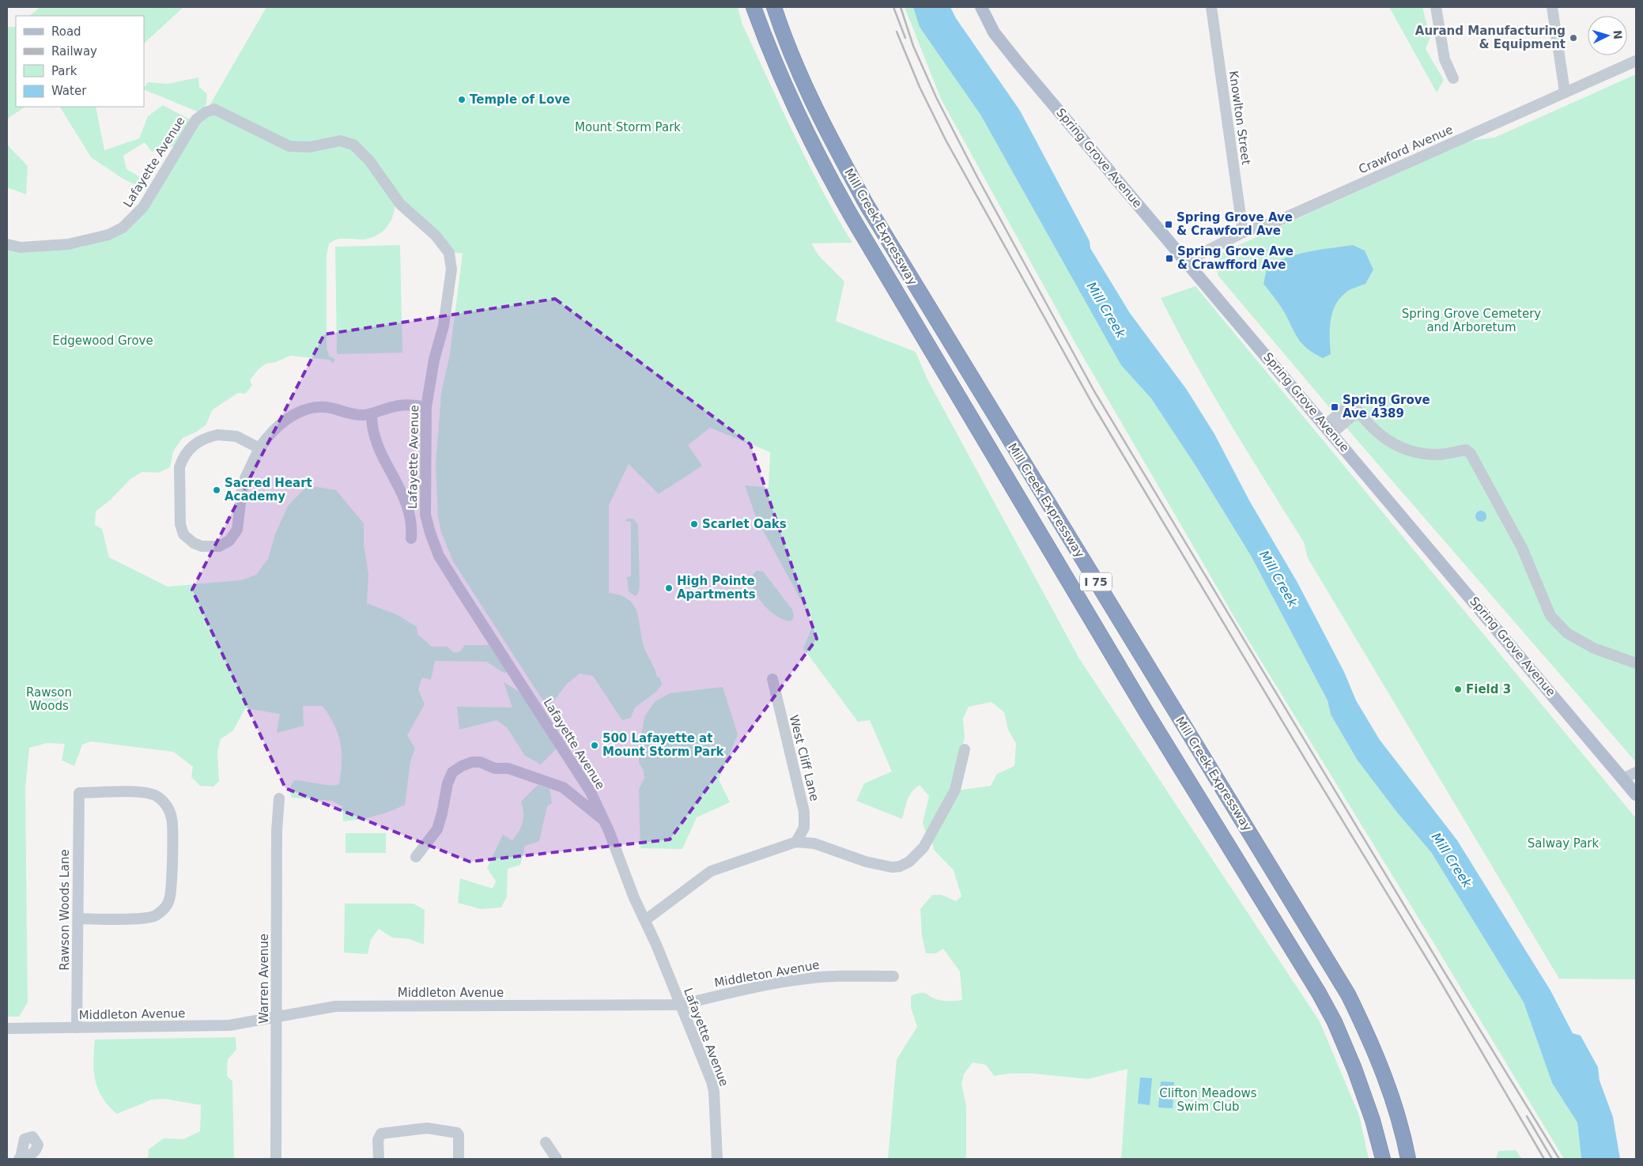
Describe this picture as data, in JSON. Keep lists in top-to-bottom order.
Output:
{
  "streets": {
    "highway": ["Mill Creek Expressway", "I 75"],
    "main road": ["Spring Grove Avenue"],
    "street": [
      "Knowlton Street",
      "Crawford Avenue",
      "Lafayette Avenue",
      "West Cliff Lane",
      "Rawson Woods Lane",
      "Middleton Avenue",
      "Warren Avenue"
    ]
  },
  "crossings": [
    ["Knowlton Street", "Crawford Avenue"],
    ["Crawford Avenue", "Spring Grove Avenue"],
    ["Lafayette Avenue", "Middleton Avenue"],
    ["Rawson Woods Lane", "Middleton Avenue"],
    ["Middleton Avenue", "Warren Avenue"]
  ],
  "water": ["Mill Creek"],
  "parks": [
    "Mount Storm Park",
    "Spring Grove Cemetery and Arboretum",
    "Edgewood Grove",
    "Rawson Woods",
    "Salway Park",
    "Clifton Meadows Swim Club"
  ],
  "places": {
    "other": [
      "Aurand Manufacturing & Equipment",
      "Temple of Love",
      "Sacred Heart Academy",
      "Scarlet Oaks",
      "High Pointe Apartments",
      "Field 3",
      "500 Lafayette at Mount Storm Park"
    ],
    "transit": ["Spring Grove Ave & Crawford Ave", "Spring Grove Ave & Crawfford Ave", "Spring Grove Ave 4389"]
  },
  "legend": [
    "Road",
    "Railway",
    "Park",
    "Water"
  ],
  "north": "right"
}
